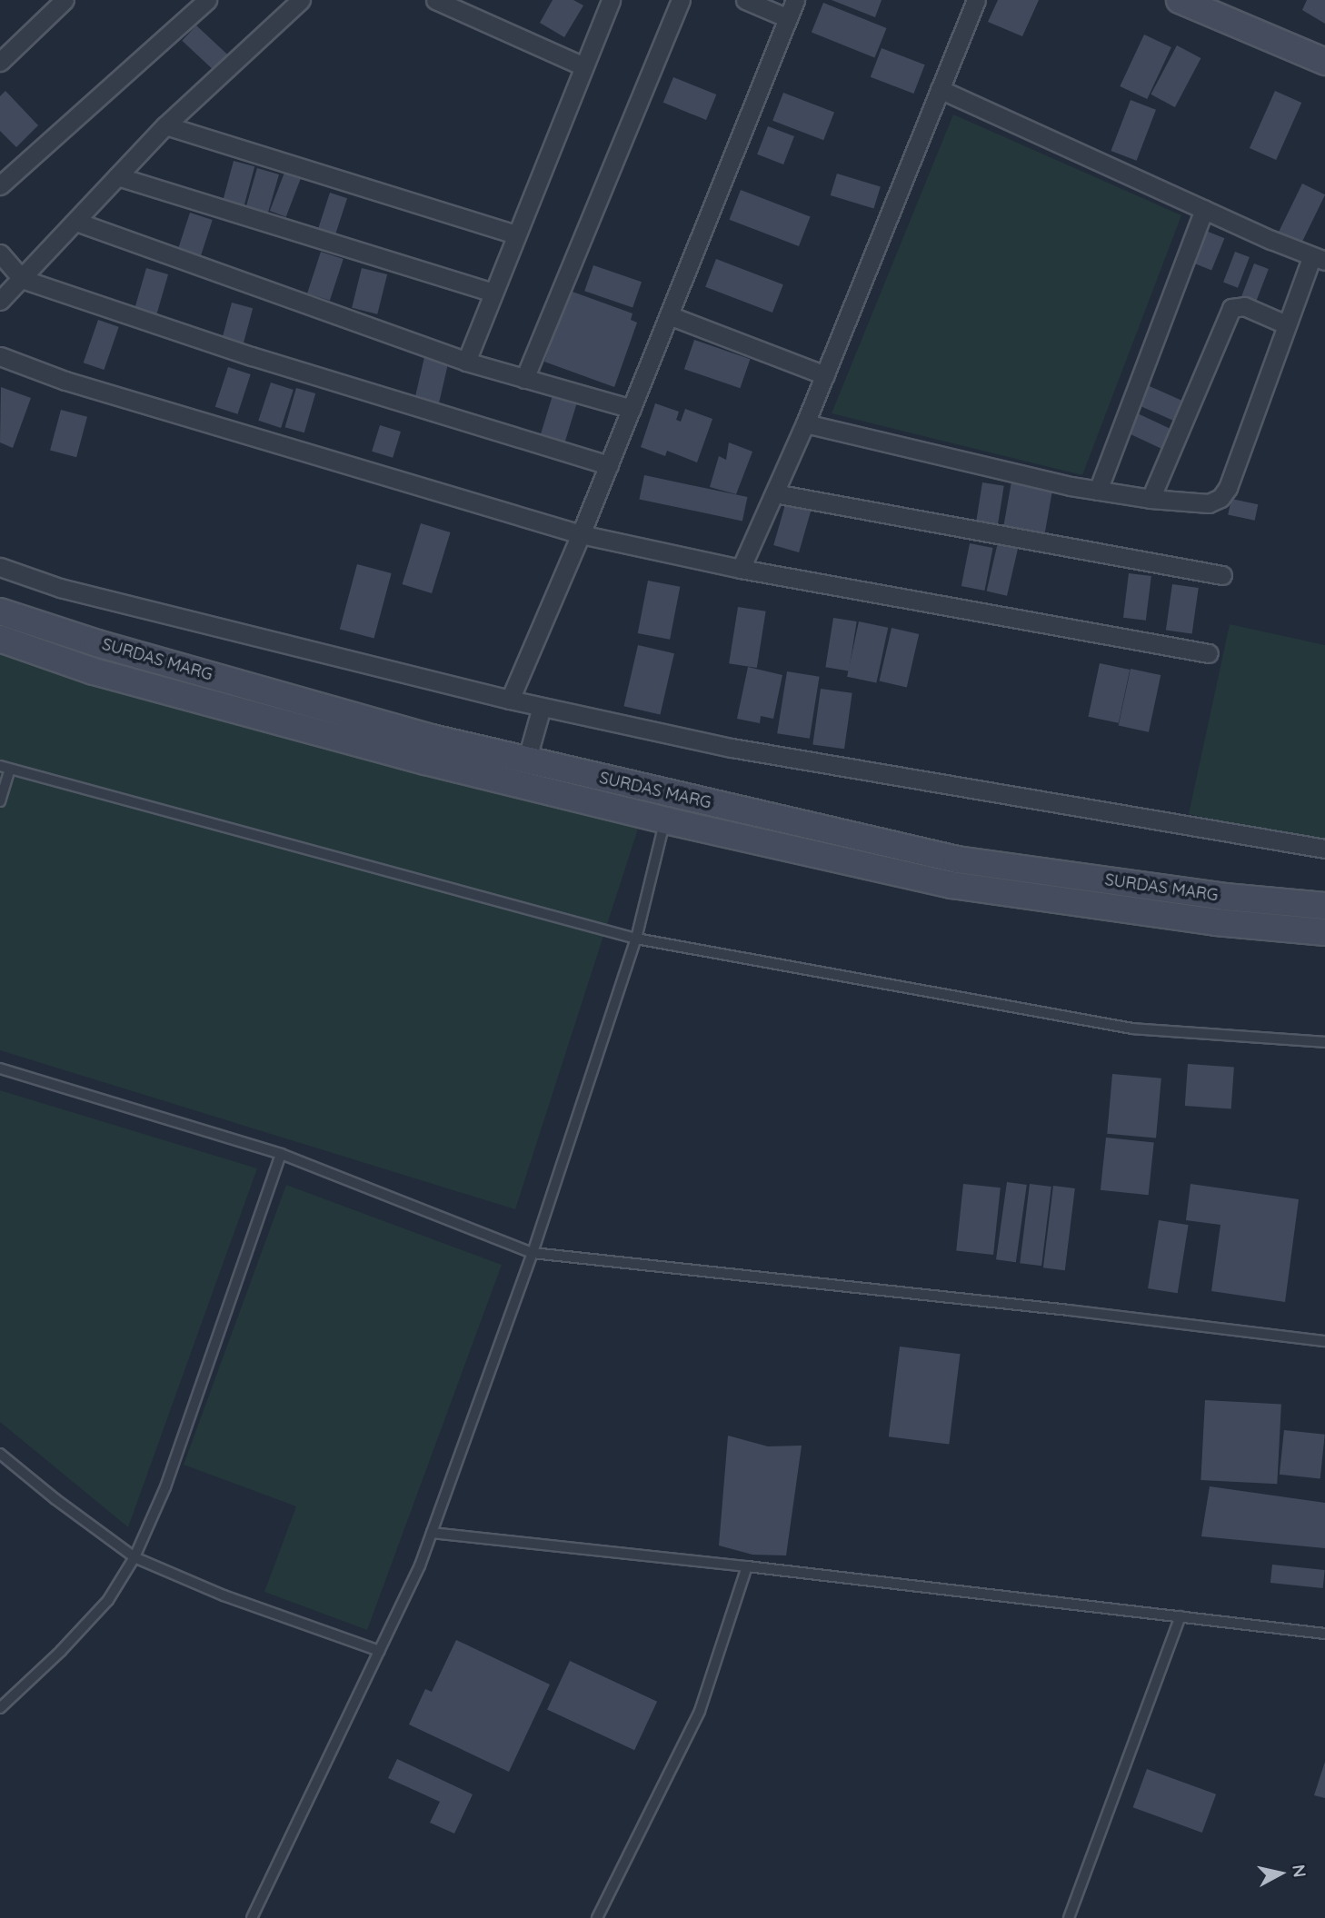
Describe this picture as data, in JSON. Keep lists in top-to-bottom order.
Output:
{
  "streets": {
    "main road": ["SURDAS MARG"]
  },
  "north": "right"
}
